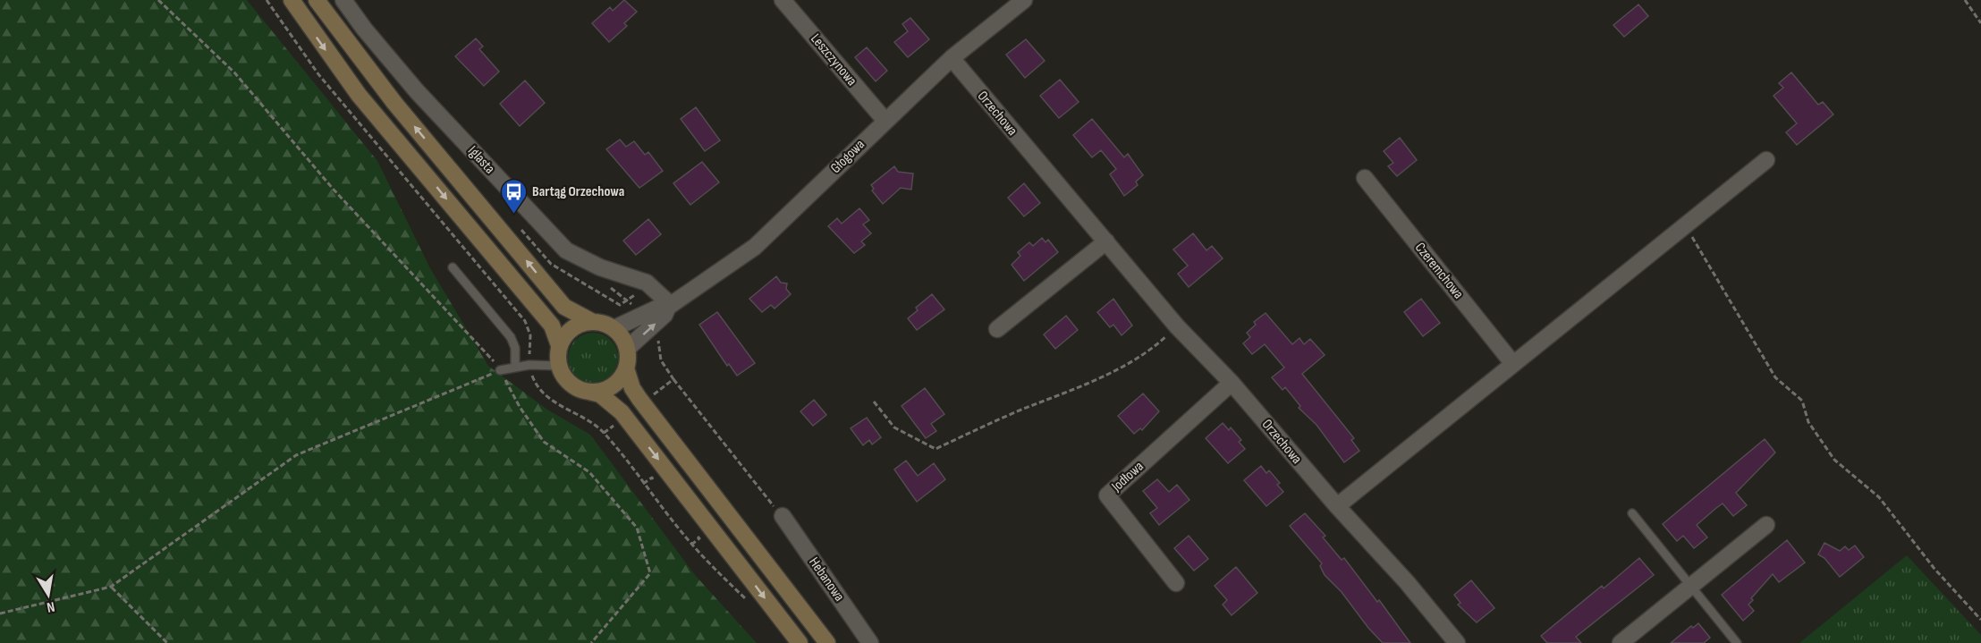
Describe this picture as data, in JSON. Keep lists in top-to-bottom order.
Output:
{
  "streets": {
    "street": [
      "Leszczynowa",
      "Orzechowa",
      "Głogowa",
      "Iglasta",
      "Czeremchowa",
      "Jodłowa",
      "Hebanowa"
    ]
  },
  "crossings": [
    ["Leszczynowa", "Głogowa"],
    ["Orzechowa", "Głogowa"],
    ["Orzechowa", "Jodłowa"],
    ["Głogowa", "Iglasta"]
  ],
  "places": {
    "bus stop": ["Bartąg Orzechowa"]
  },
  "north": "bottom"
}
